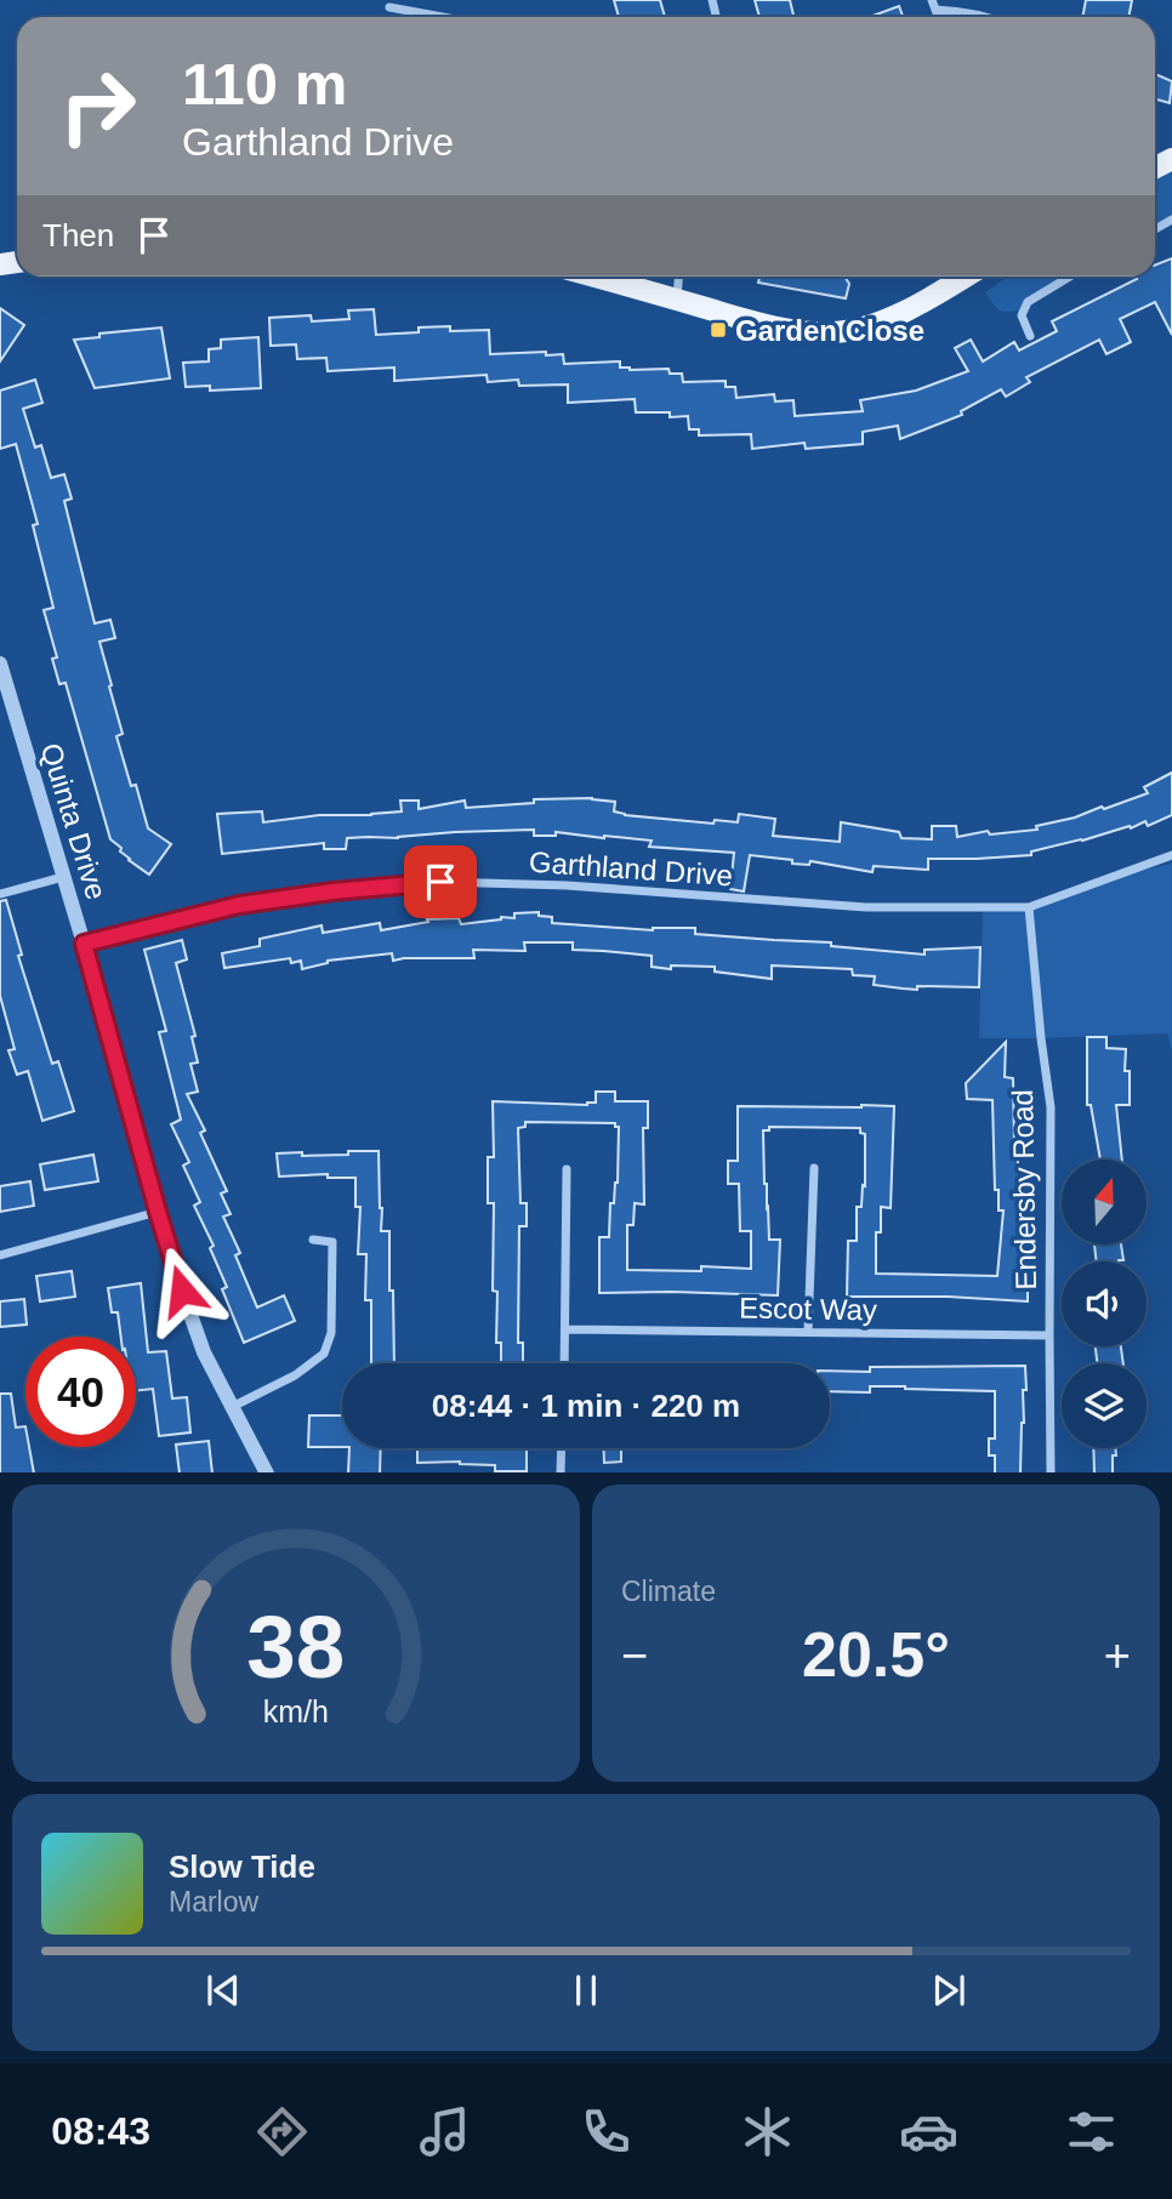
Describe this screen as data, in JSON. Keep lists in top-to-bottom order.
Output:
{
  "streets": {
    "street": [
      "Quinta Drive",
      "Garthland Drive",
      "Endersby Road",
      "Escot Way"
    ]
  },
  "crossings": [
    ["Quinta Drive", "Garthland Drive"],
    ["Garthland Drive", "Endersby Road"],
    ["Endersby Road", "Escot Way"]
  ],
  "places": {
    "transit": ["Garden Close"]
  },
  "north": "top",
  "page": {
    "turn": ["110 m", "Garthland Drive"],
    "then": "Then",
    "limit": "40",
    "trip": "08:44 · 1 min · 220 m",
    "tile": "Climate",
    "heat": ["−", "20.5°", "+"],
    "song": ["Slow Tide", "Marlow"],
    "tabs": "08:43",
    "gauge": ["38", "km/h"]
  }
}
